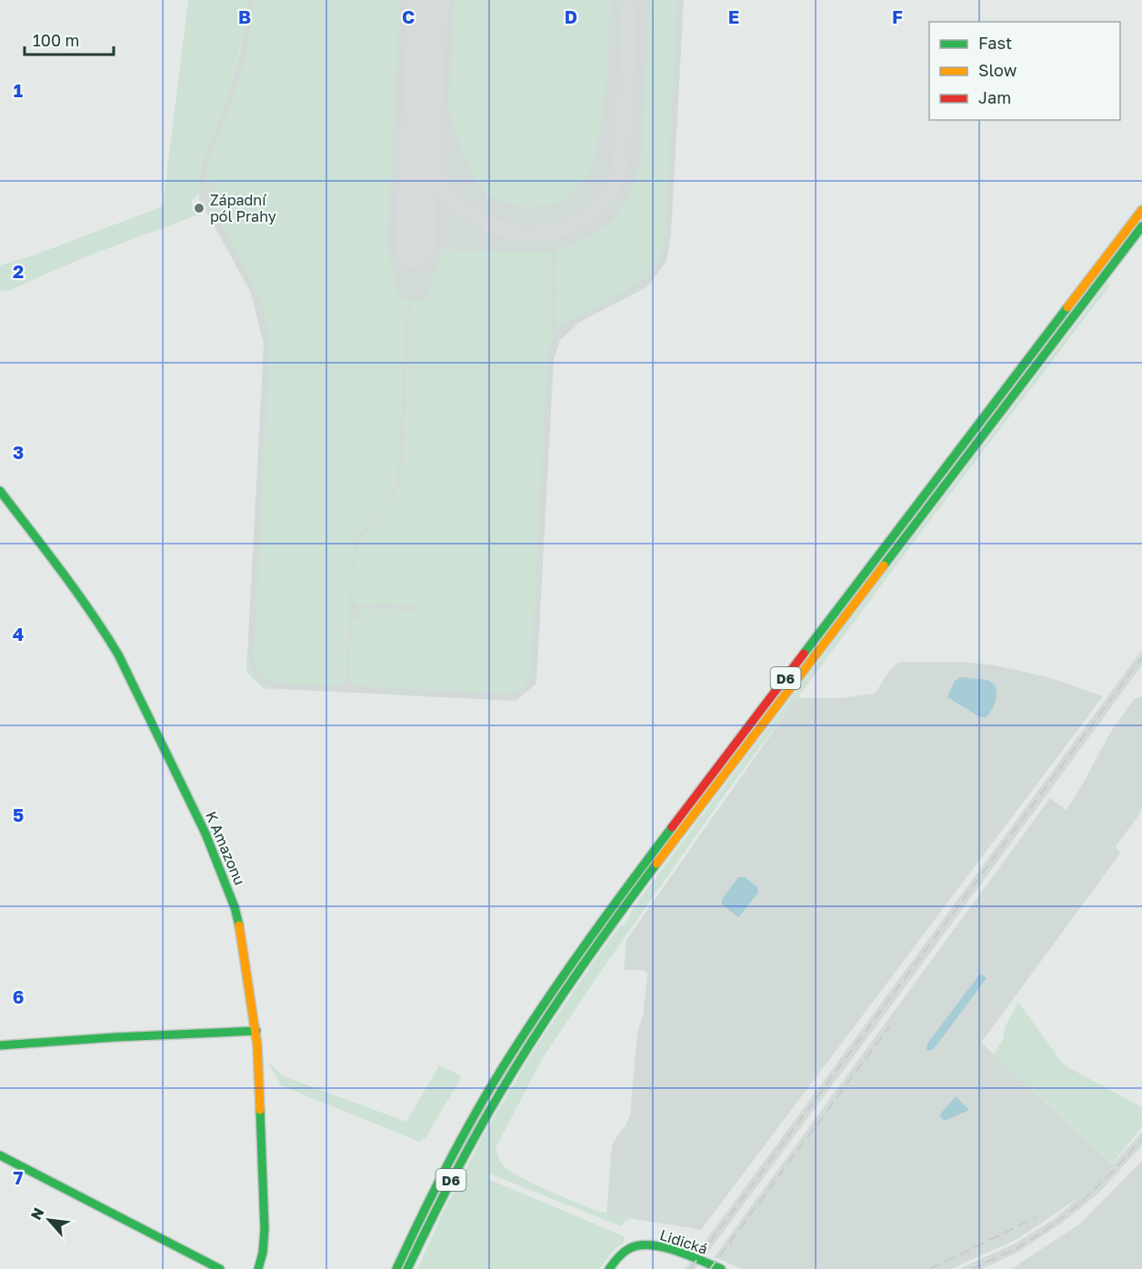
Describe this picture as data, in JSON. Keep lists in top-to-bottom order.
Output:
{
  "streets": {
    "main road": ["D6", "K Amazonu", "Lidická"]
  },
  "places": ["Západní pól Prahy"],
  "legend": ["Fast", "Slow", "Jam"],
  "scale_bar": "100 m",
  "north": "top left",
  "grid": {
    "columns": [
      "B",
      "C",
      "D",
      "E",
      "F"
    ],
    "rows": [
      "1",
      "2",
      "3",
      "4",
      "5",
      "6",
      "7"
    ]
  }
}
